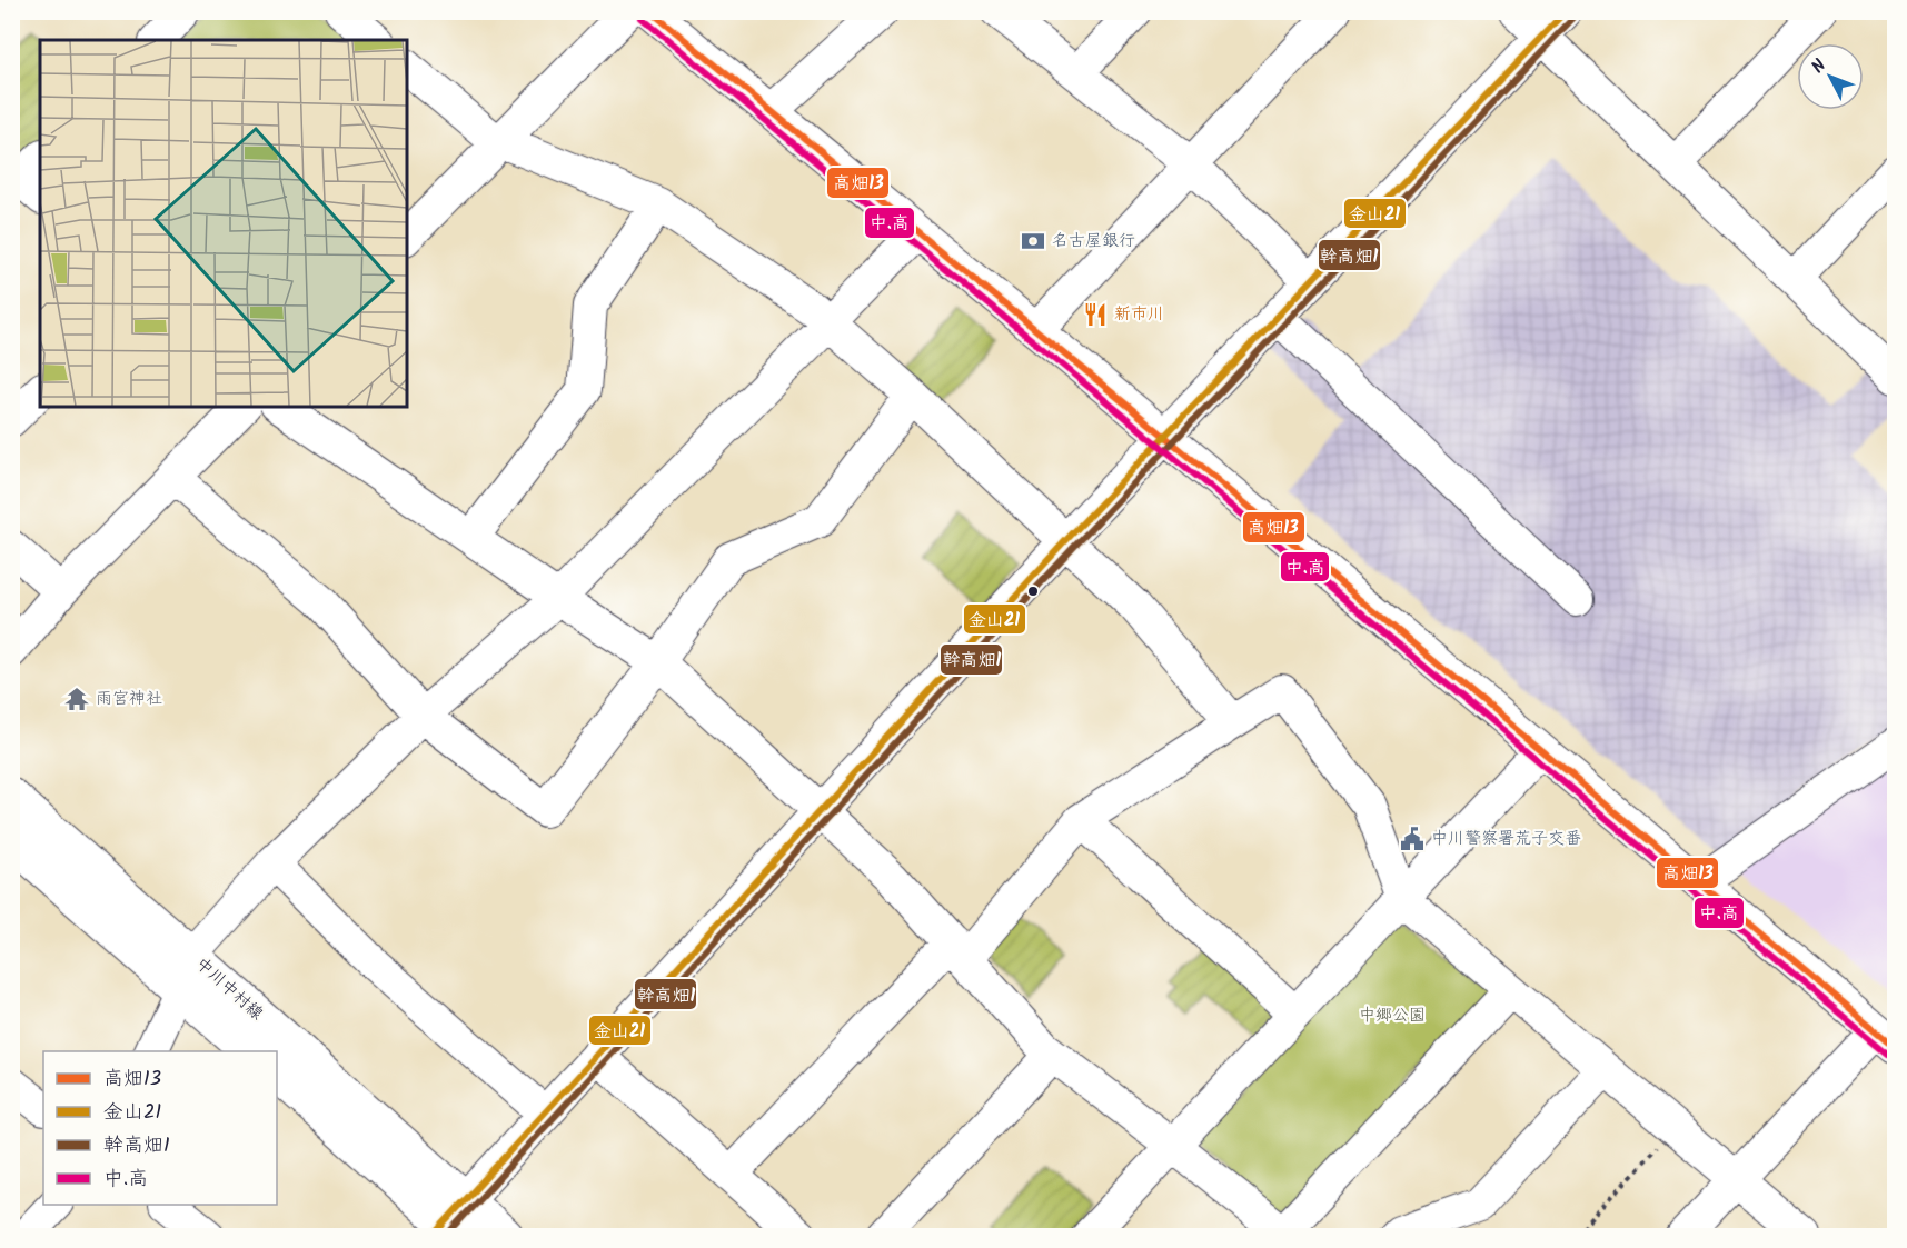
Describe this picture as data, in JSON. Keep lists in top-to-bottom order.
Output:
{
  "streets": {
    "main road": ["中川中村線"]
  },
  "parks": ["中郷公園"],
  "places": {
    "bank": ["名古屋銀行"],
    "restaurant": ["新市川"],
    "temple": ["雨宮神社"],
    "public building": ["中川警察署荒子交番"]
  },
  "lines": [
    "transit line 高畑13",
    "transit line 金山21",
    "transit line 幹高畑1",
    "transit line 中.高"
  ],
  "legend": [
    "高畑13",
    "金山21",
    "幹高畑1",
    "中.高"
  ],
  "north": "top left"
}
